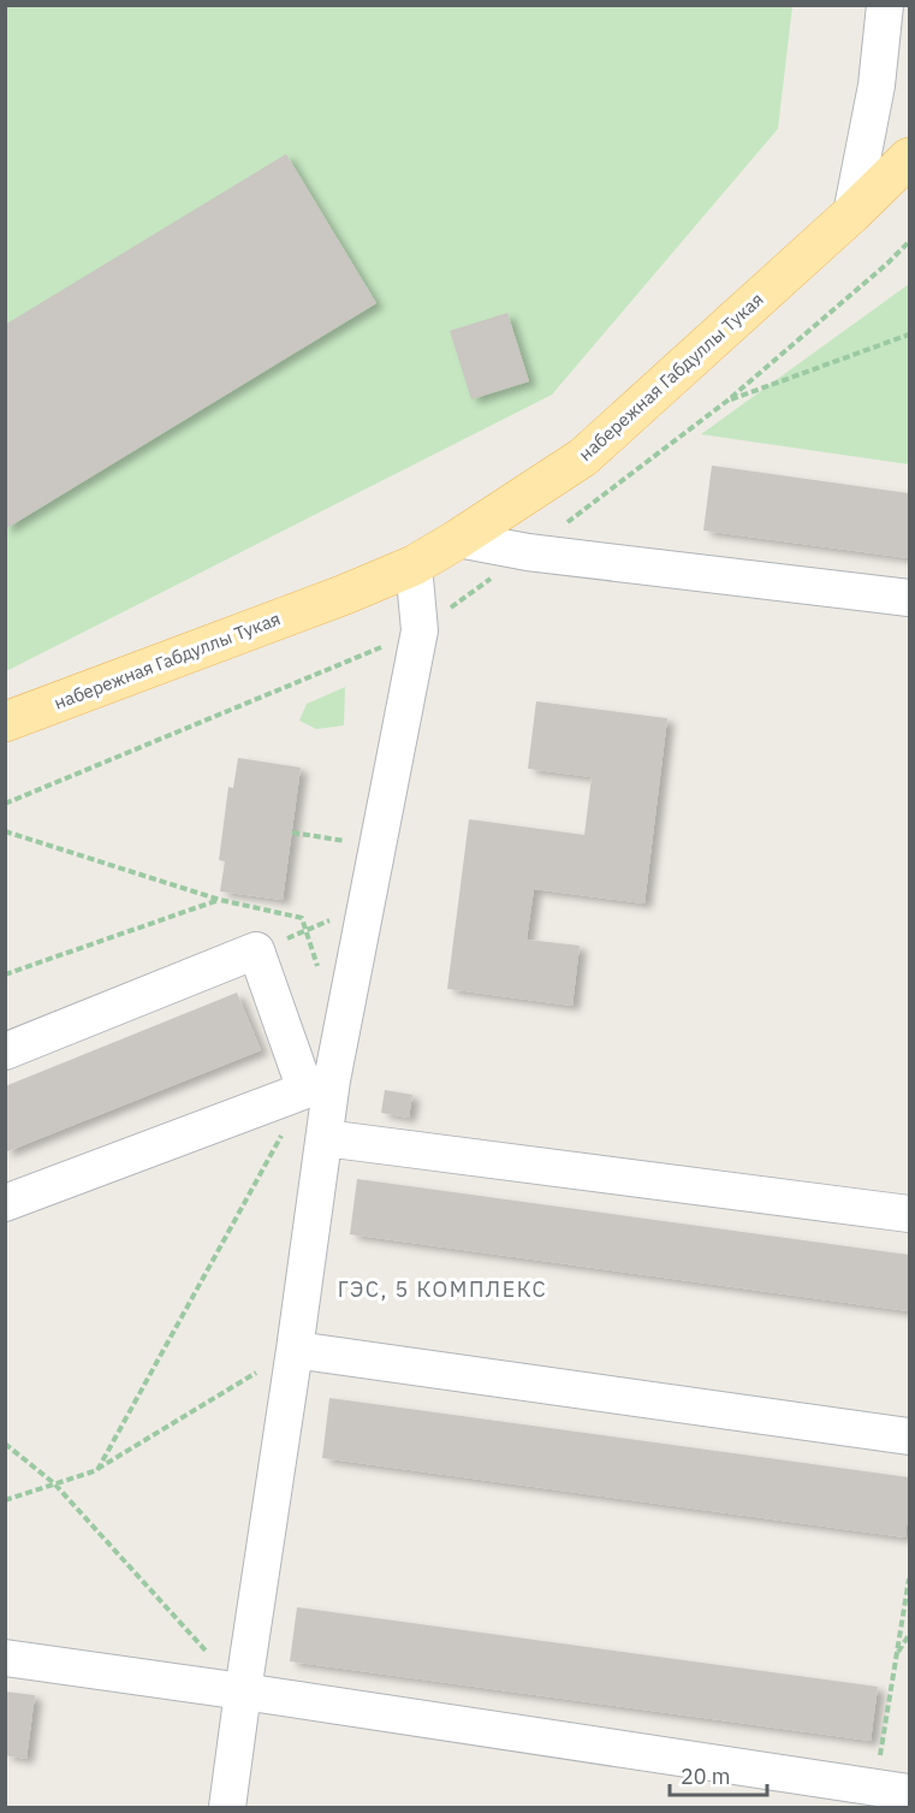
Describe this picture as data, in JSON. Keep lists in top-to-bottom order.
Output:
{
  "streets": {
    "main road": ["набережная Габдуллы Тукая"]
  },
  "districts": ["ГЭС, 5 КОМПЛЕКС"],
  "scale_bar": "20 m"
}
